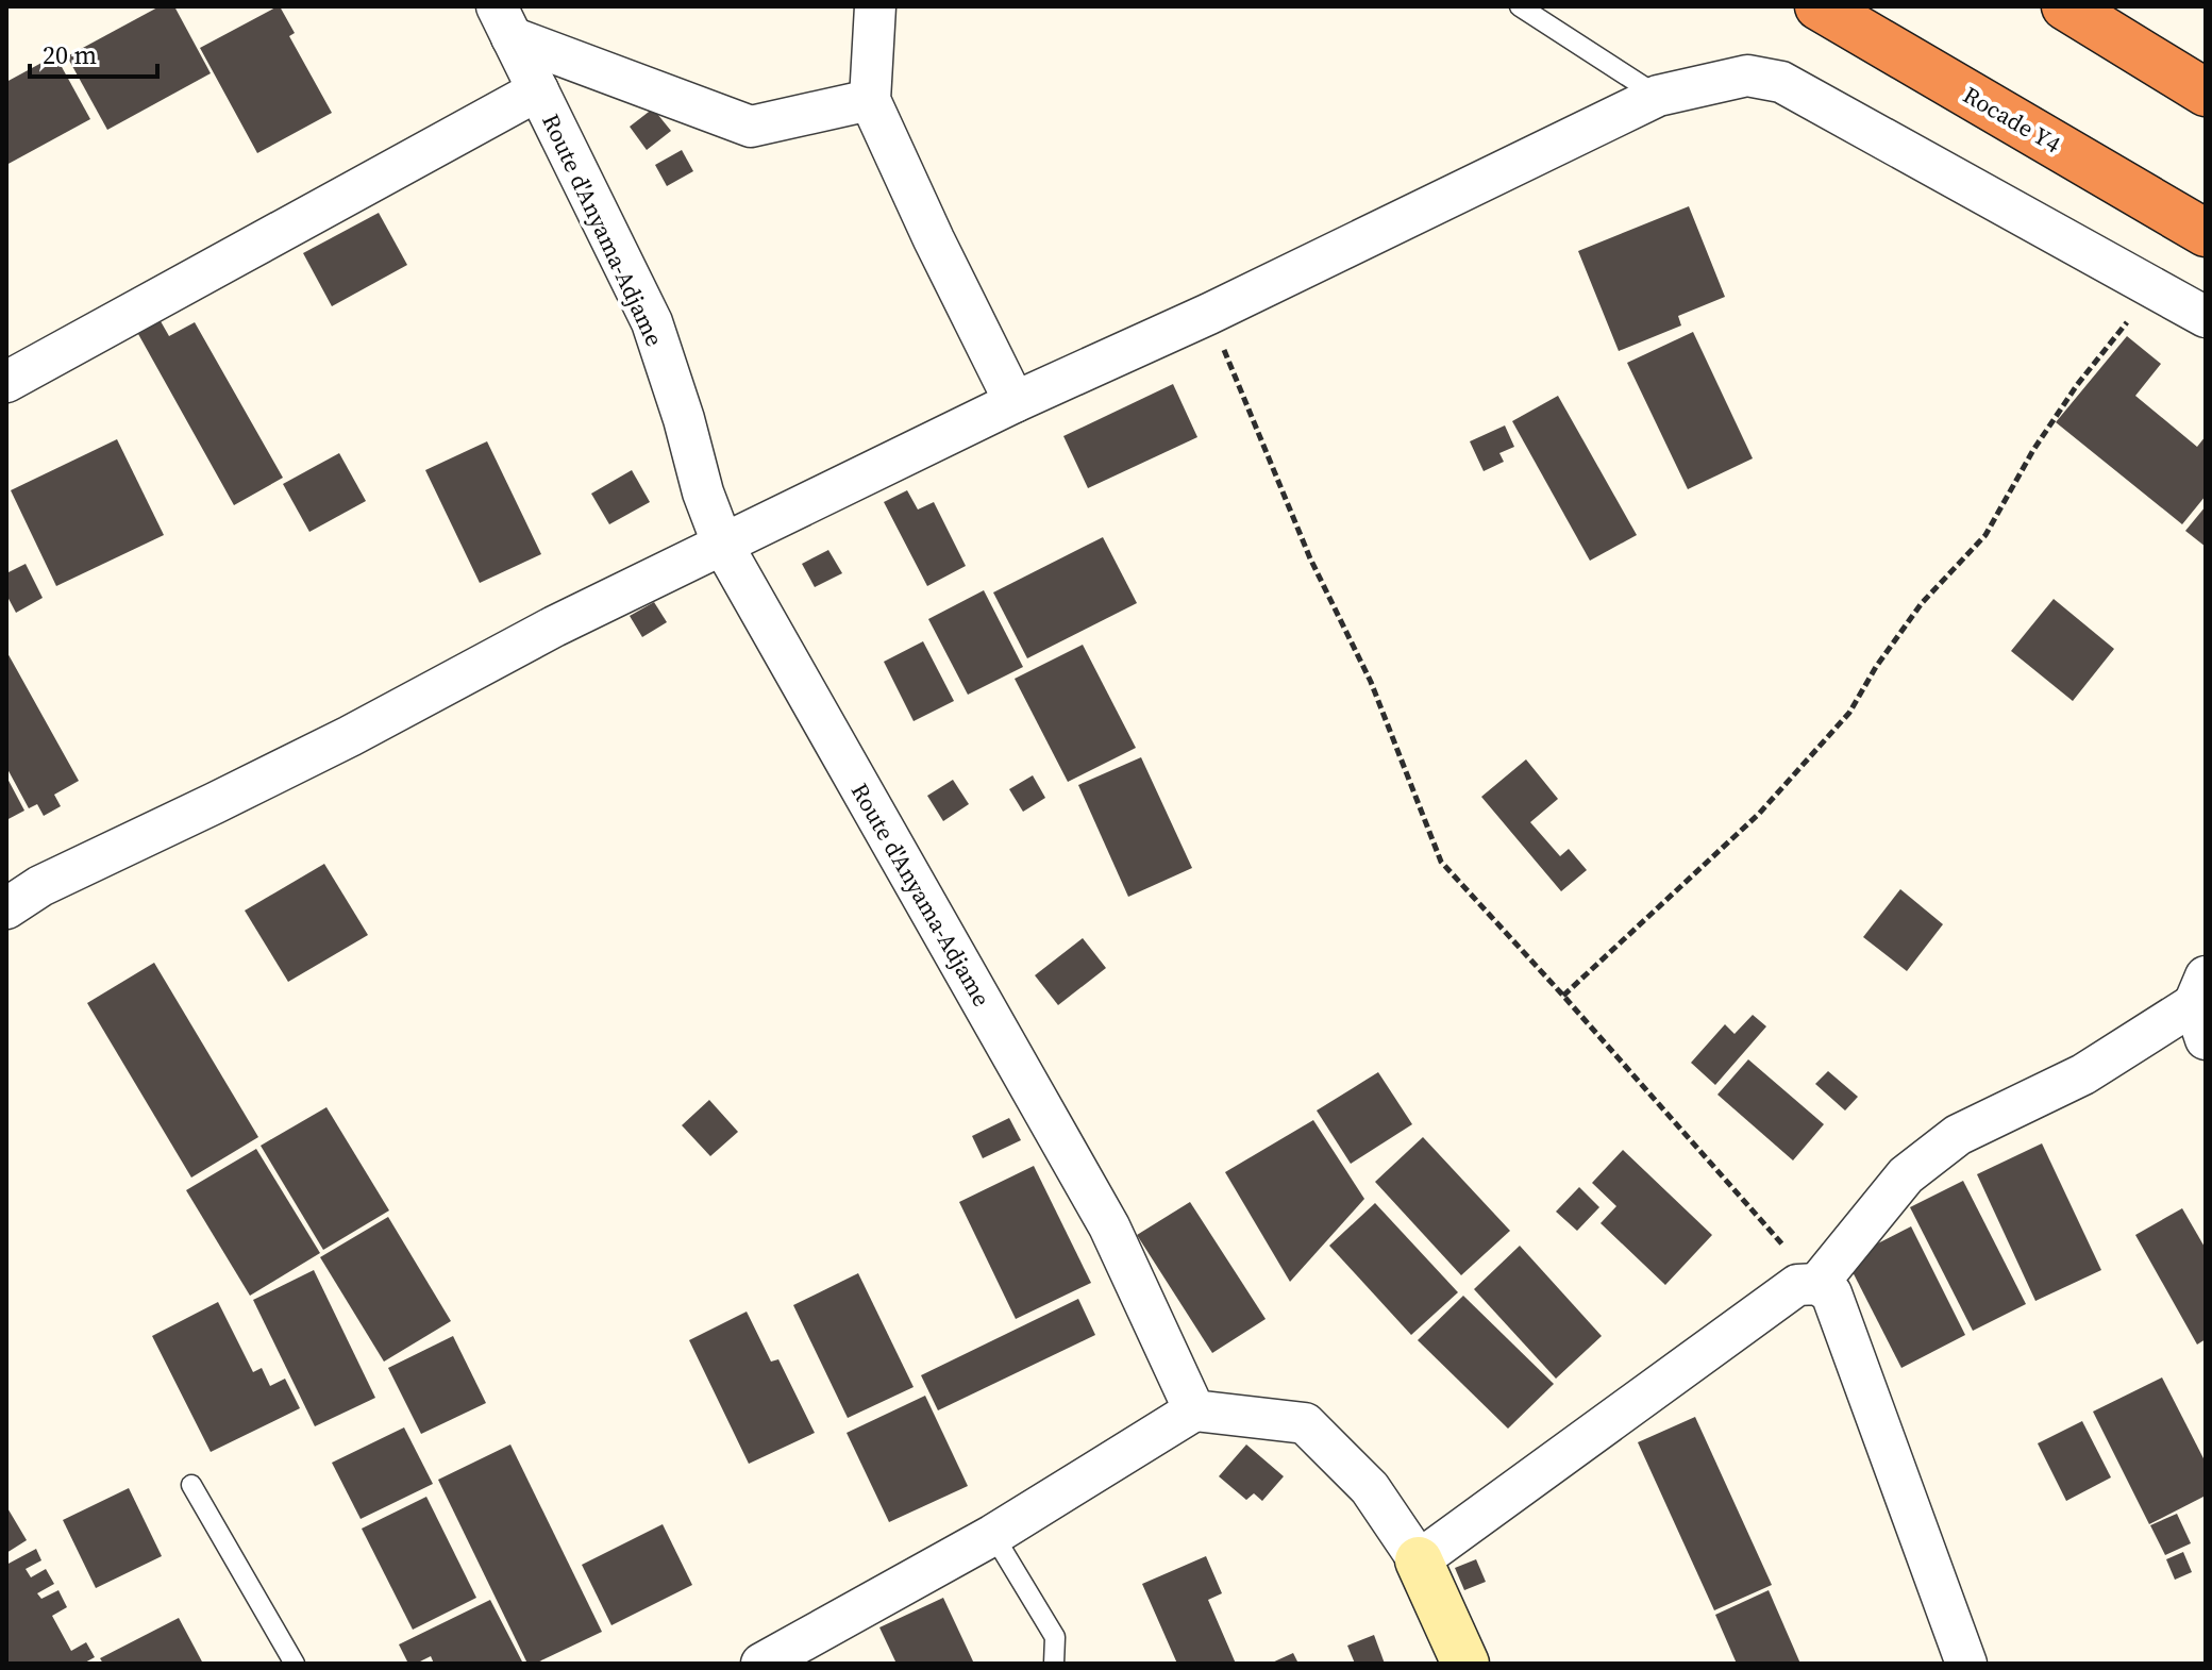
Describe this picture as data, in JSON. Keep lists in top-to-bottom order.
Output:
{
  "streets": {
    "highway": ["Rocade Y4"],
    "street": ["Route d'Anyama-Adjame"]
  },
  "scale_bar": "20 m"
}
